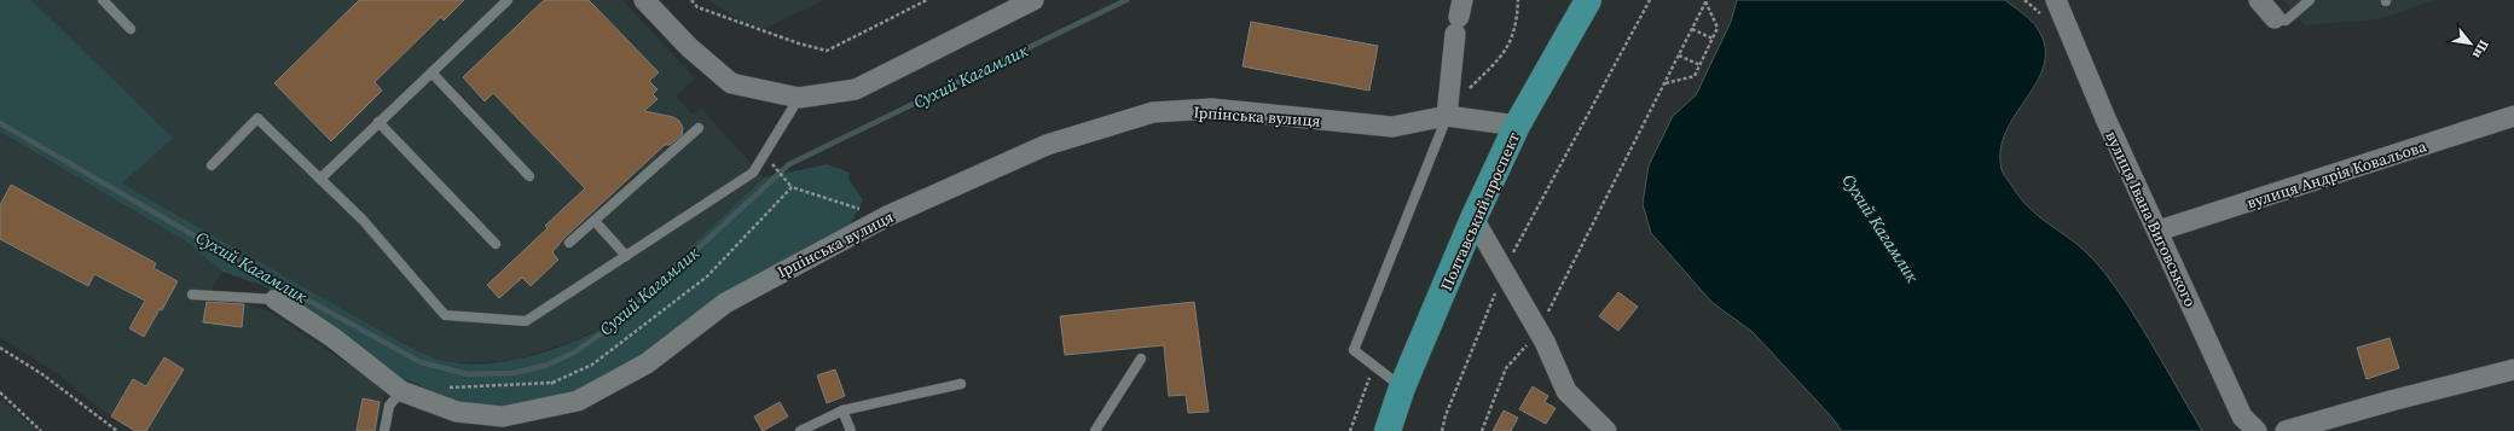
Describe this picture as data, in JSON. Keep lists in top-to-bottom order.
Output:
{
  "streets": {
    "highway": ["Полтавський проспект"],
    "street": ["Ірпінська вулиця", "вулиця Андрія Ковальова", "вулиця Івана Виговського"]
  },
  "crossings": [
    ["Ірпінська вулиця", "Полтавський проспект"],
    ["вулиця Андрія Ковальова", "вулиця Івана Виговського"]
  ],
  "water": ["Сухий Кагамлик"],
  "north": "bottom right"
}
